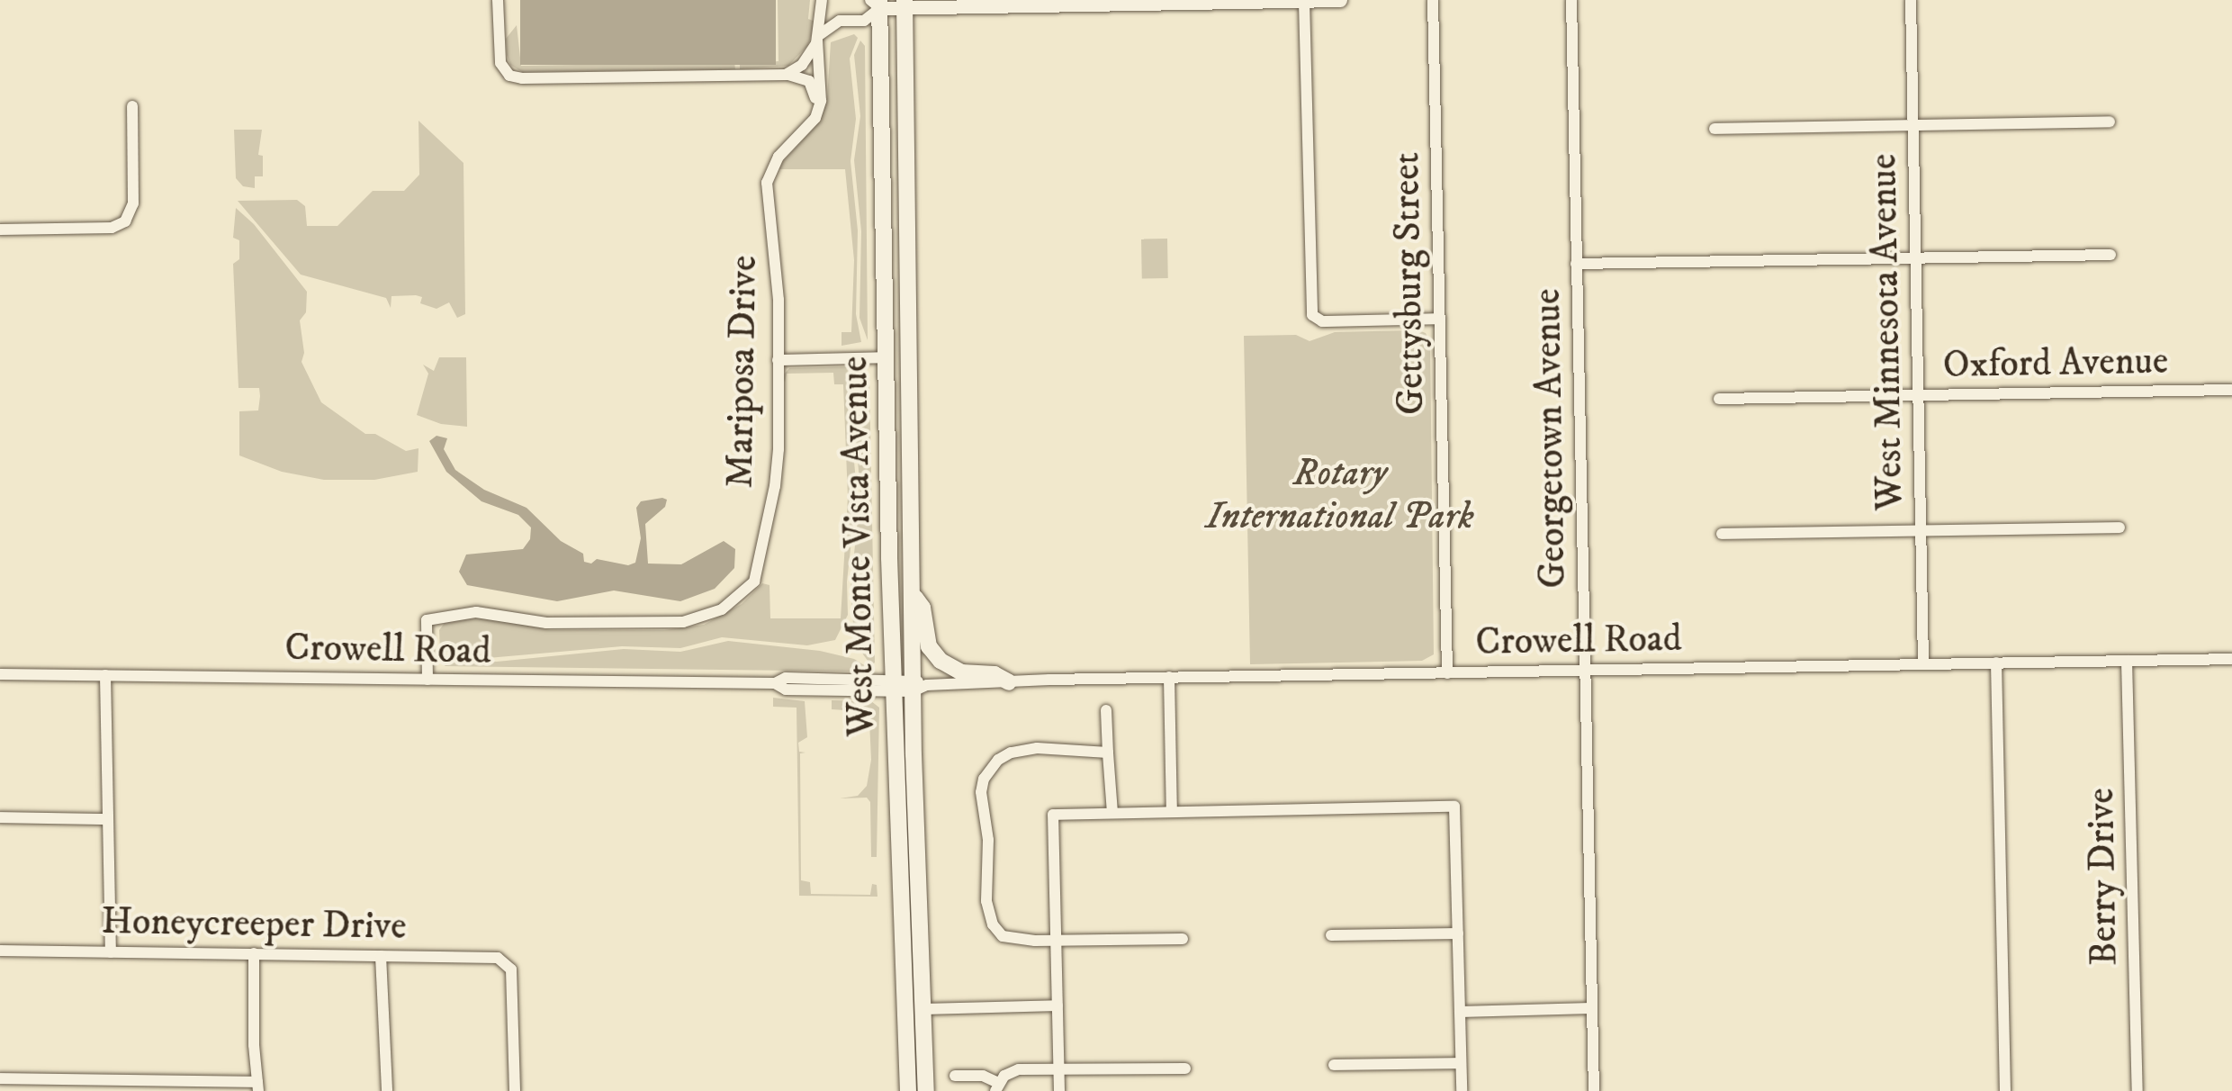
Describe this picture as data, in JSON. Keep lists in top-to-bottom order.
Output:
{
  "streets": {
    "main road": ["West Monte Vista Avenue"],
    "street": [
      "Gettysburg Street",
      "West Minnesota Avenue",
      "Oxford Avenue",
      "Mariposa Drive",
      "Georgetown Avenue",
      "Crowell Road",
      "Berry Drive",
      "Honeycreeper Drive"
    ]
  },
  "crossings": [
    ["Gettysburg Street", "Crowell Road"],
    ["West Minnesota Avenue", "Oxford Avenue"],
    ["West Minnesota Avenue", "Crowell Road"],
    ["Mariposa Drive", "Crowell Road"],
    ["Georgetown Avenue", "Crowell Road"],
    ["West Monte Vista Avenue", "Crowell Road"],
    ["Crowell Road", "Berry Drive"]
  ],
  "parks": ["Rotary International Park"]
}
